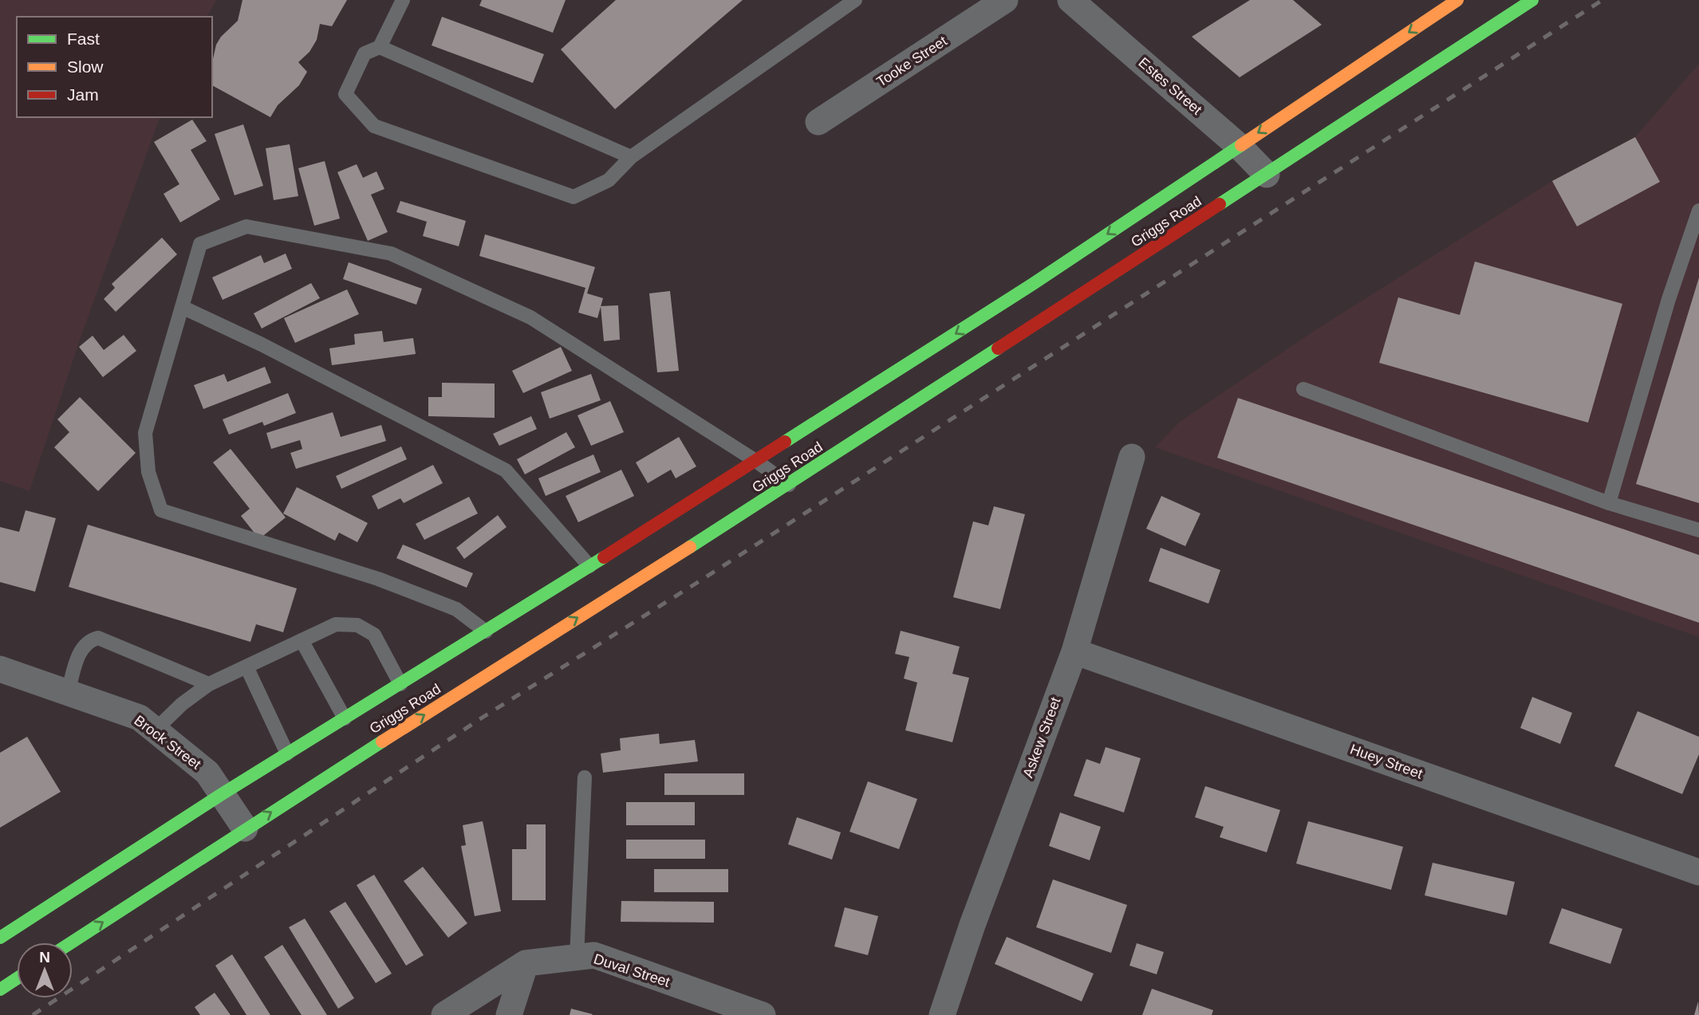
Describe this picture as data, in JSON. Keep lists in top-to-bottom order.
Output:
{
  "streets": {
    "main road": ["Griggs Road"],
    "street": [
      "Tooke Street",
      "Estes Street",
      "Askew Street",
      "Brock Street",
      "Huey Street",
      "Duval Street"
    ]
  },
  "crossings": [
    ["Estes Street", "Griggs Road"],
    ["Griggs Road", "Brock Street"],
    ["Askew Street", "Huey Street"]
  ],
  "legend": ["Fast", "Slow", "Jam"],
  "north": "top"
}
